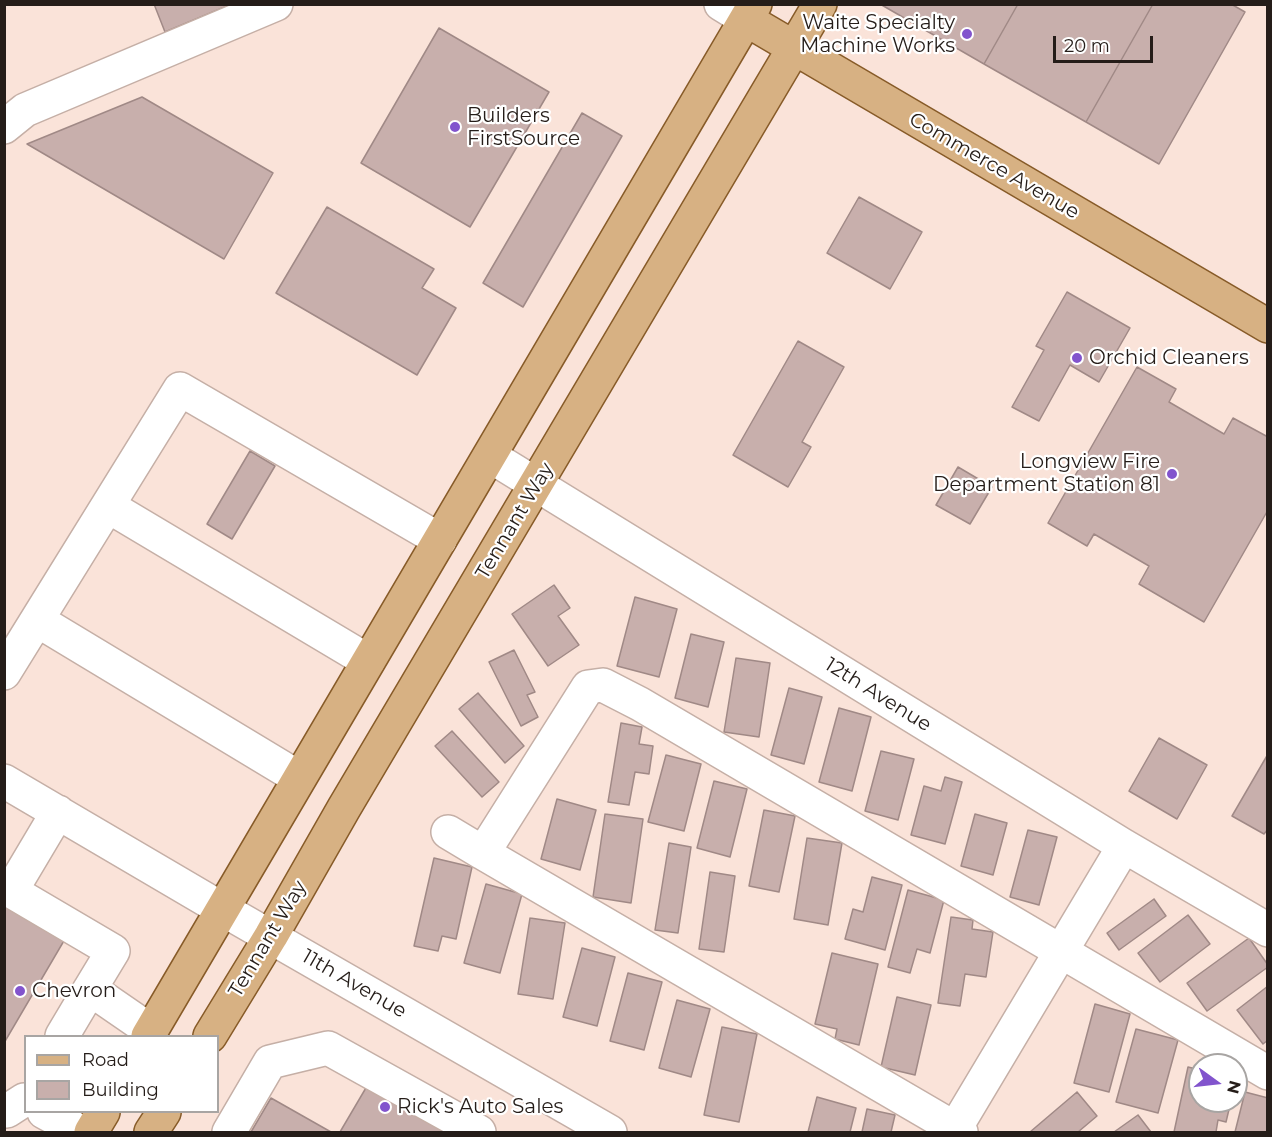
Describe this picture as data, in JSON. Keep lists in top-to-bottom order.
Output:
{
  "streets": {
    "main road": ["Commerce Avenue", "Tennant Way"],
    "street": ["12th Avenue", "11th Avenue"]
  },
  "crossings": [
    ["Commerce Avenue", "Tennant Way"],
    ["Tennant Way", "12th Avenue"],
    ["Tennant Way", "11th Avenue"]
  ],
  "places": [
    "Waite Specialty Machine Works",
    "Builders FirstSource",
    "Orchid Cleaners",
    "Longview Fire Department Station 81",
    "Chevron",
    "Rick's Auto Sales"
  ],
  "legend": ["Road", "Building"],
  "scale_bar": "20 m",
  "north": "right"
}
